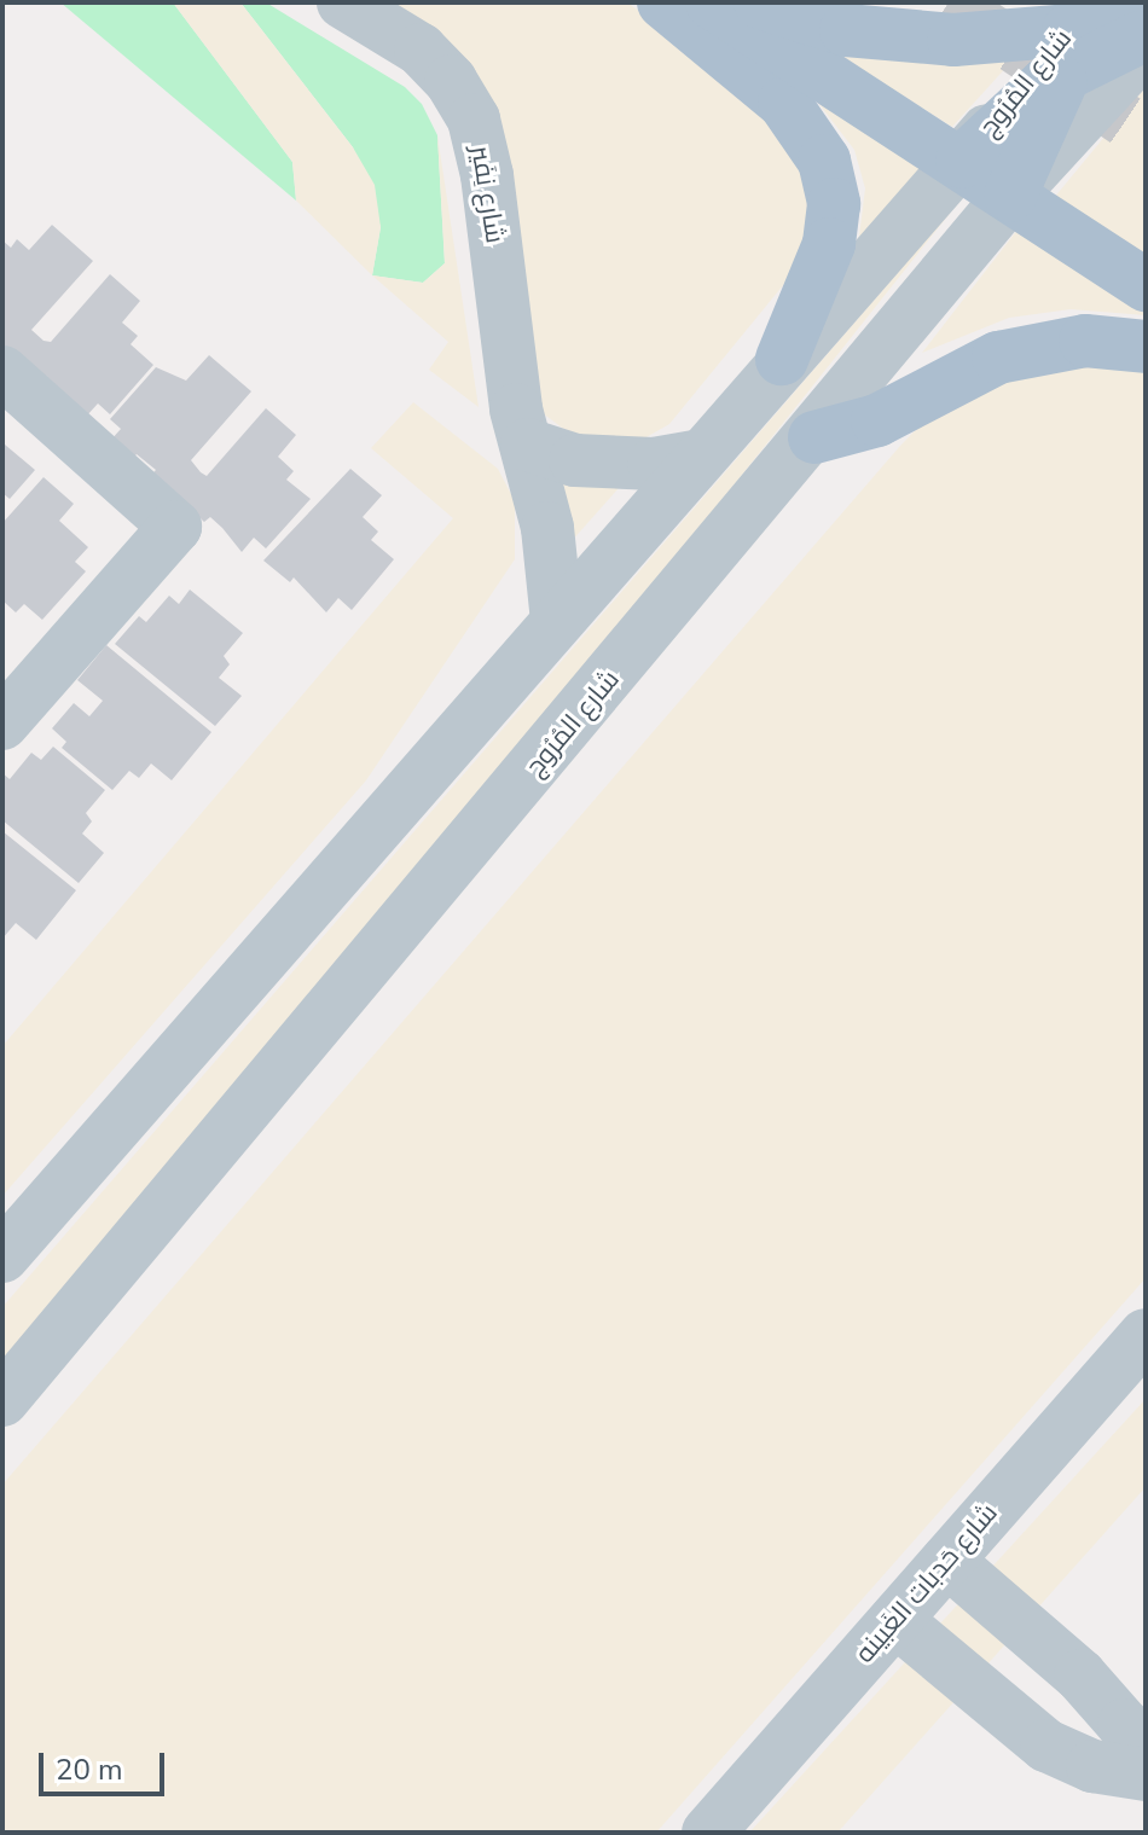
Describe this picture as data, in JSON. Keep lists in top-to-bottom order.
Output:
{
  "streets": {
    "street": ["شارع المُرُوج", "شارع نِفَير", "شارع حَدبات الغَبينه"]
  },
  "crossings": [
    ["شارع المُرُوج", "شارع نِفَير"]
  ],
  "scale_bar": "20 m"
}
